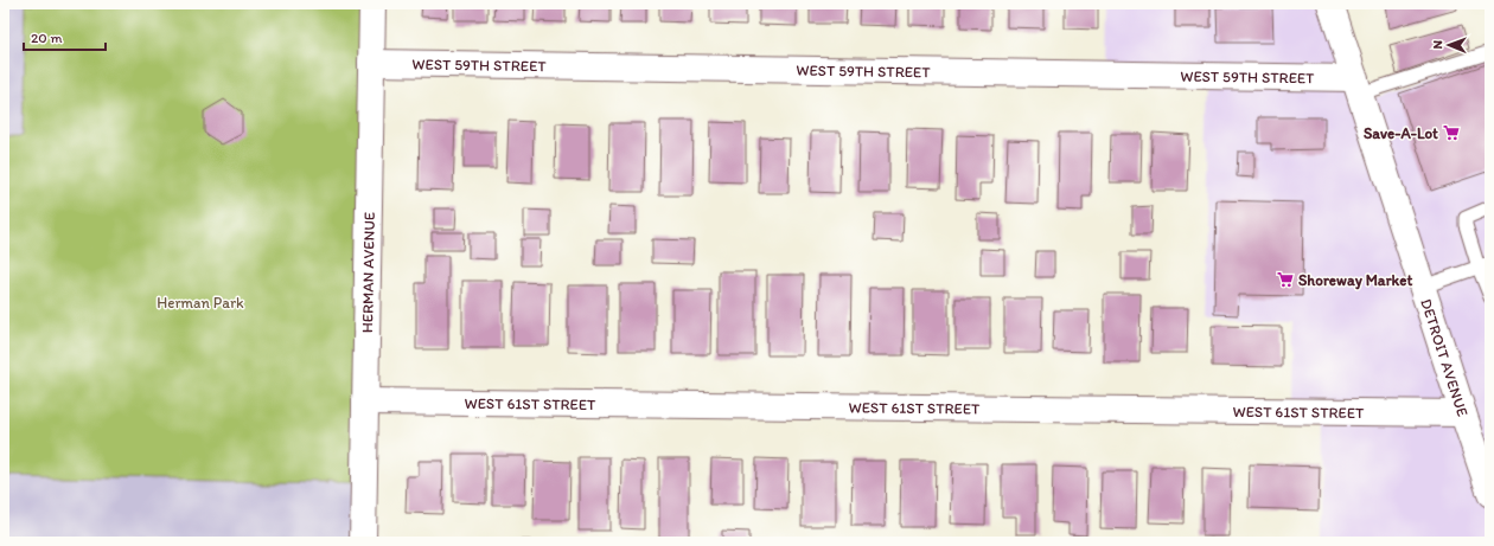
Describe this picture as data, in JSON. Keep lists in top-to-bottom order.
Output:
{
  "streets": {
    "street": [
      "WEST 59TH STREET",
      "HERMAN AVENUE",
      "DETROIT AVENUE",
      "WEST 61ST STREET"
    ]
  },
  "crossings": [
    ["WEST 59TH STREET", "HERMAN AVENUE"],
    ["WEST 59TH STREET", "DETROIT AVENUE"],
    ["HERMAN AVENUE", "WEST 61ST STREET"],
    ["DETROIT AVENUE", "WEST 61ST STREET"]
  ],
  "parks": ["Herman Park"],
  "places": {
    "supermarket": ["Save-A-Lot", "Shoreway Market"]
  },
  "scale_bar": "20 m",
  "north": "left"
}
